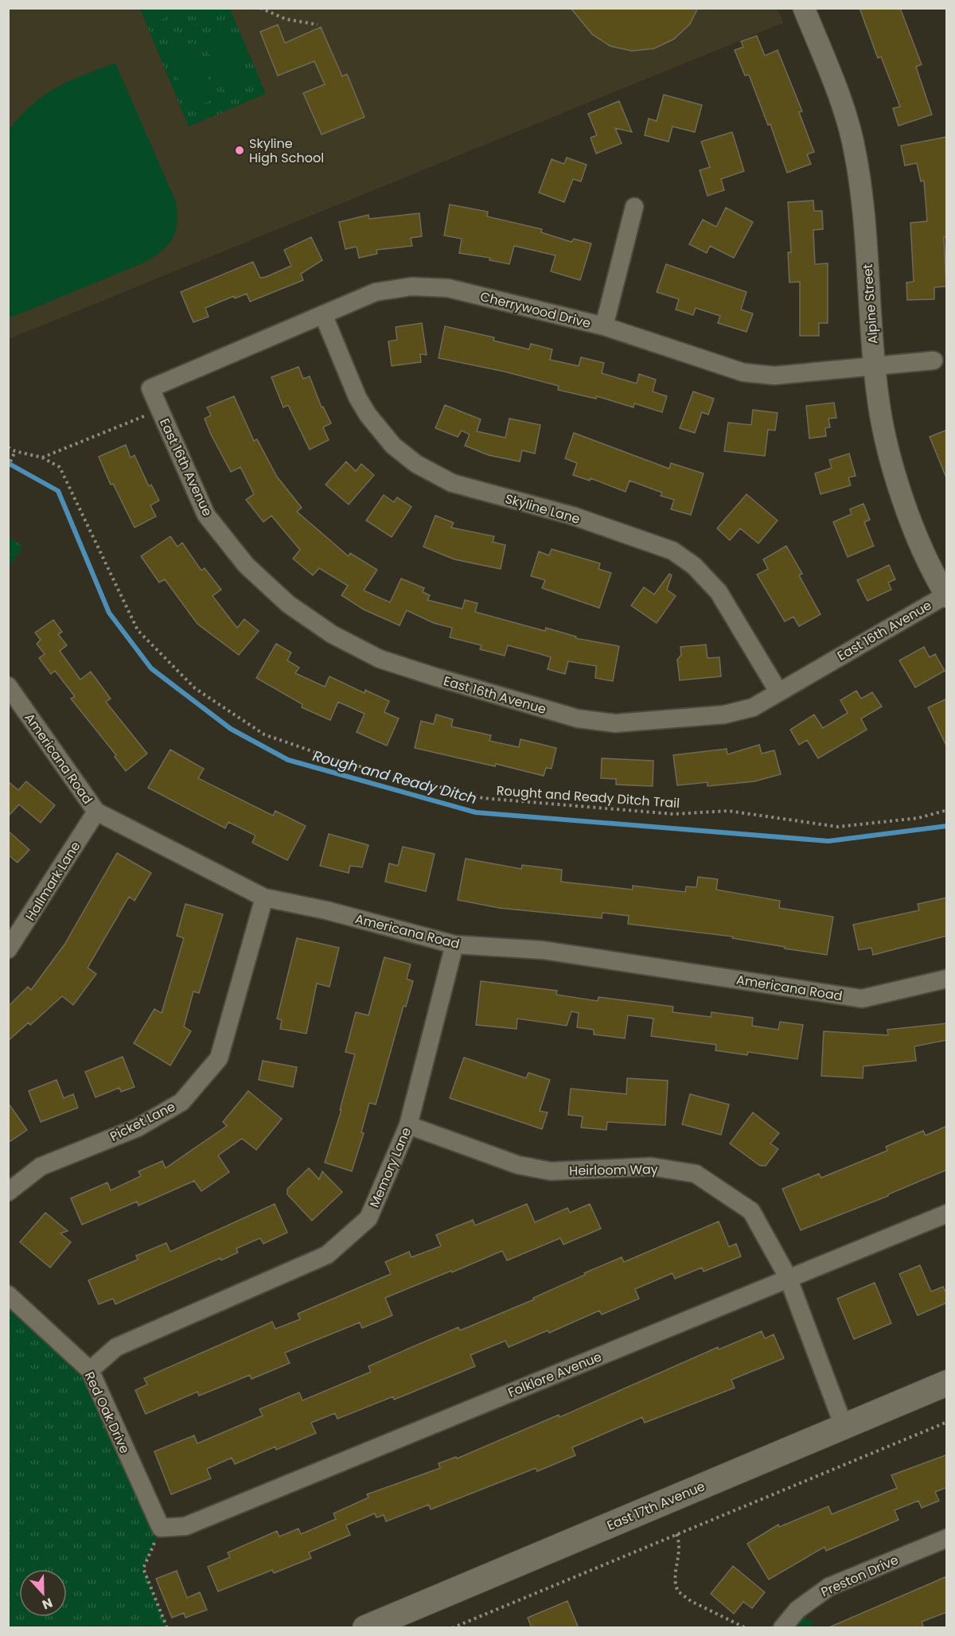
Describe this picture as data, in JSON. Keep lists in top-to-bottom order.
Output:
{
  "streets": {
    "main road": ["East 17th Avenue"],
    "street": [
      "Alpine Street",
      "Cherrywood Drive",
      "East 16th Avenue",
      "Skyline Lane",
      "Americana Road",
      "Hallmark Lane",
      "Picket Lane",
      "Memory Lane",
      "Heirloom Way",
      "Folklore Avenue",
      "Red Oak Drive",
      "Preston Drive"
    ],
    "path": ["Rought and Ready Ditch Trail"]
  },
  "crossings": [
    ["Alpine Street", "Cherrywood Drive"],
    ["Alpine Street", "East 16th Avenue"],
    ["Cherrywood Drive", "East 16th Avenue"],
    ["Cherrywood Drive", "Skyline Lane"],
    ["East 16th Avenue", "Skyline Lane"],
    ["Americana Road", "Hallmark Lane"],
    ["Americana Road", "Picket Lane"],
    ["Americana Road", "Memory Lane"],
    ["Memory Lane", "Heirloom Way"],
    ["Memory Lane", "Red Oak Drive"],
    ["Heirloom Way", "Folklore Avenue"],
    ["Heirloom Way", "East 17th Avenue"],
    ["Folklore Avenue", "Red Oak Drive"]
  ],
  "water": ["Rough and Ready Ditch"],
  "places": ["Skyline High School"],
  "north": "bottom"
}
